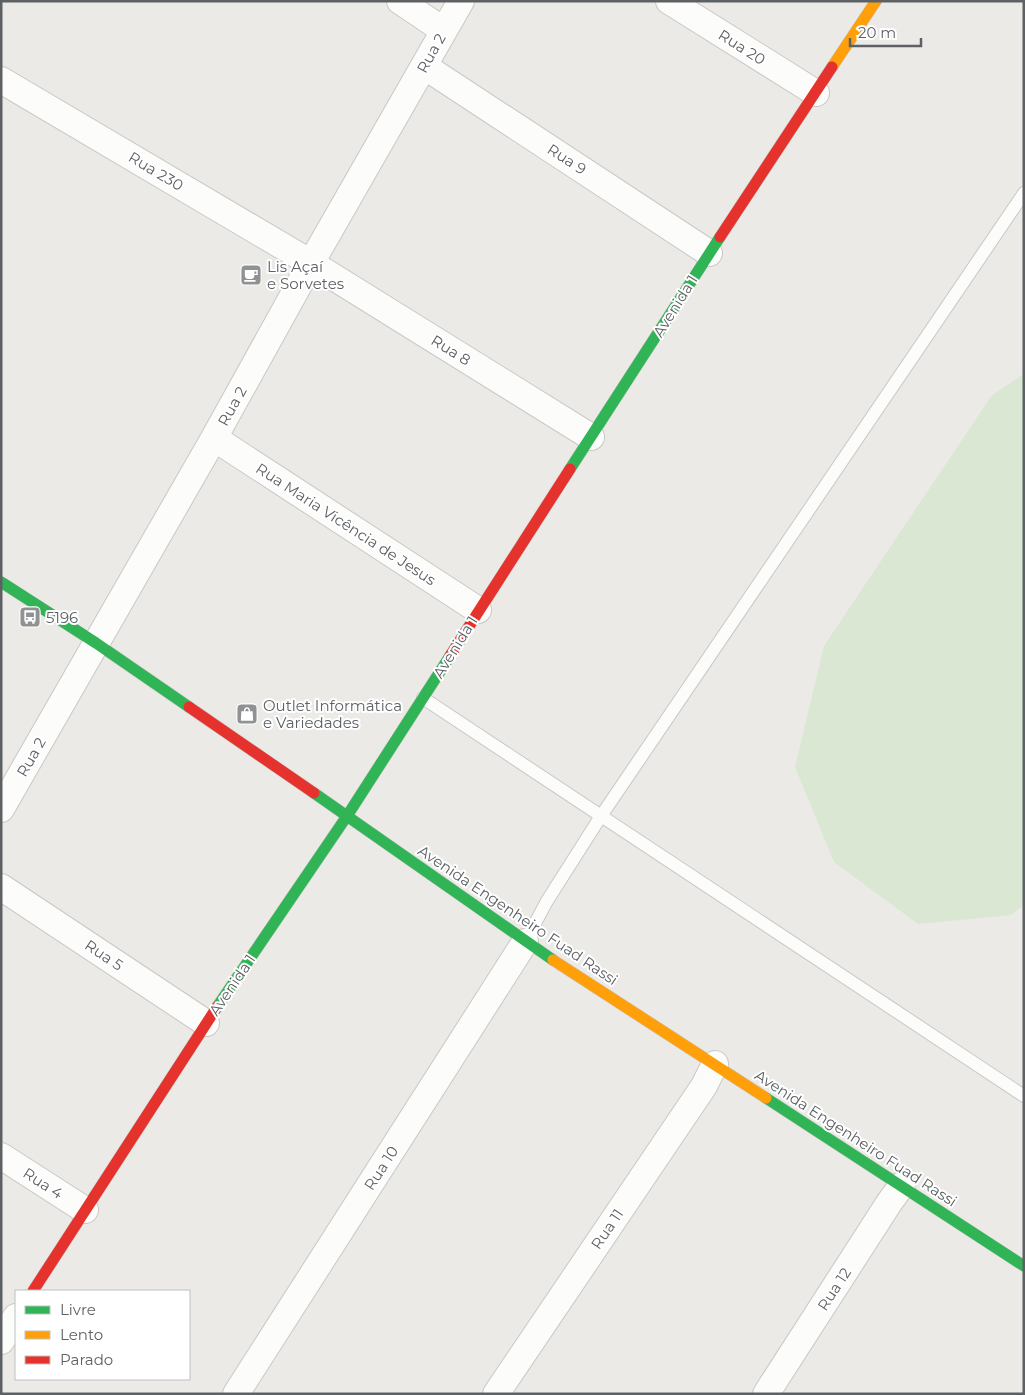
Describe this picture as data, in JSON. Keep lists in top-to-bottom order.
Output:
{
  "streets": {
    "street": [
      "Rua 20",
      "Rua 2",
      "Rua 9",
      "Rua 230",
      "Avenida 1",
      "Rua 8",
      "Rua Maria Vicência de Jesus",
      "Avenida Engenheiro Fuad Rassi",
      "Rua 5",
      "Rua 10",
      "Rua 4",
      "Rua 11",
      "Rua 12"
    ]
  },
  "crossings": [
    ["Rua 20", "Avenida 1"],
    ["Rua 2", "Rua 9"],
    ["Rua 2", "Rua 230"],
    ["Rua 2", "Rua 8"],
    ["Rua 2", "Rua Maria Vicência de Jesus"],
    ["Rua 2", "Avenida Engenheiro Fuad Rassi"],
    ["Rua 9", "Avenida 1"],
    ["Rua 230", "Rua 8"],
    ["Avenida 1", "Rua 8"],
    ["Avenida 1", "Rua Maria Vicência de Jesus"],
    ["Avenida 1", "Avenida Engenheiro Fuad Rassi"],
    ["Avenida 1", "Rua 5"],
    ["Avenida 1", "Rua 4"],
    ["Avenida Engenheiro Fuad Rassi", "Rua 10"],
    ["Avenida Engenheiro Fuad Rassi", "Rua 11"],
    ["Avenida Engenheiro Fuad Rassi", "Rua 12"]
  ],
  "places": {
    "cafe": ["Lis Açaí e Sorvetes"],
    "bus stop": ["5196"],
    "shop": ["Outlet Informática e Variedades"]
  },
  "legend": ["Livre", "Lento", "Parado"],
  "scale_bar": "20 m"
}
